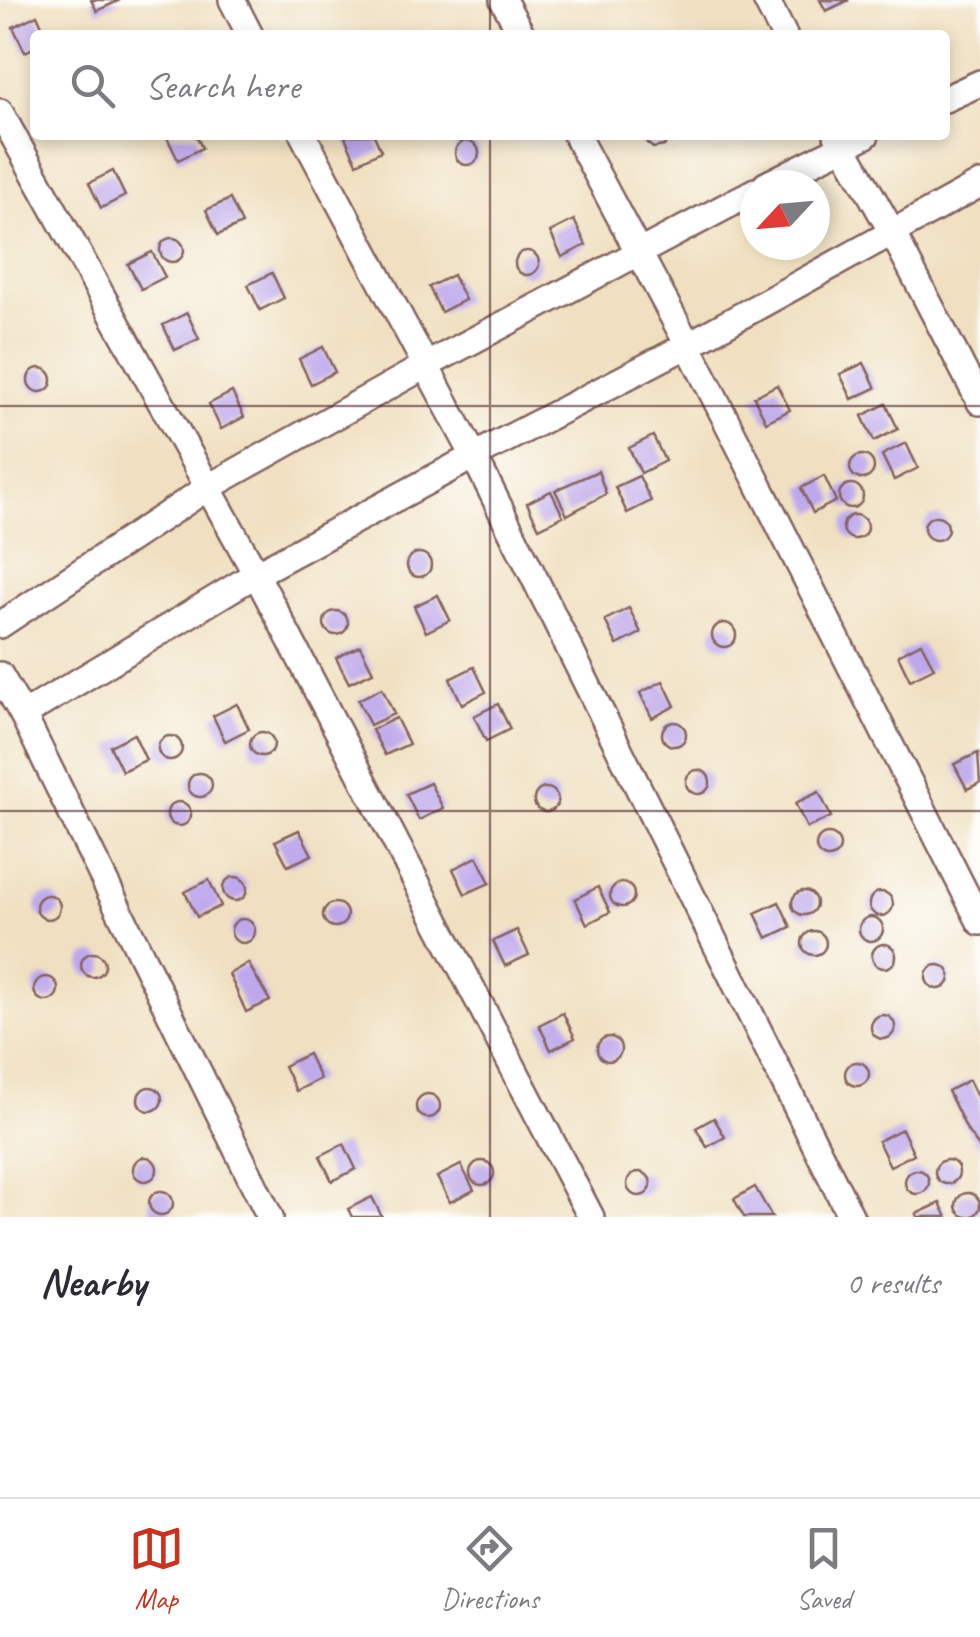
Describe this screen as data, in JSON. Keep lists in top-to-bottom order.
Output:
{
  "north": "bottom left",
  "page": {
    "search": "Search here",
    "heading": ["Nearby", "0 results"],
    "nav": ["Map", "Directions", "Saved"]
  }
}
